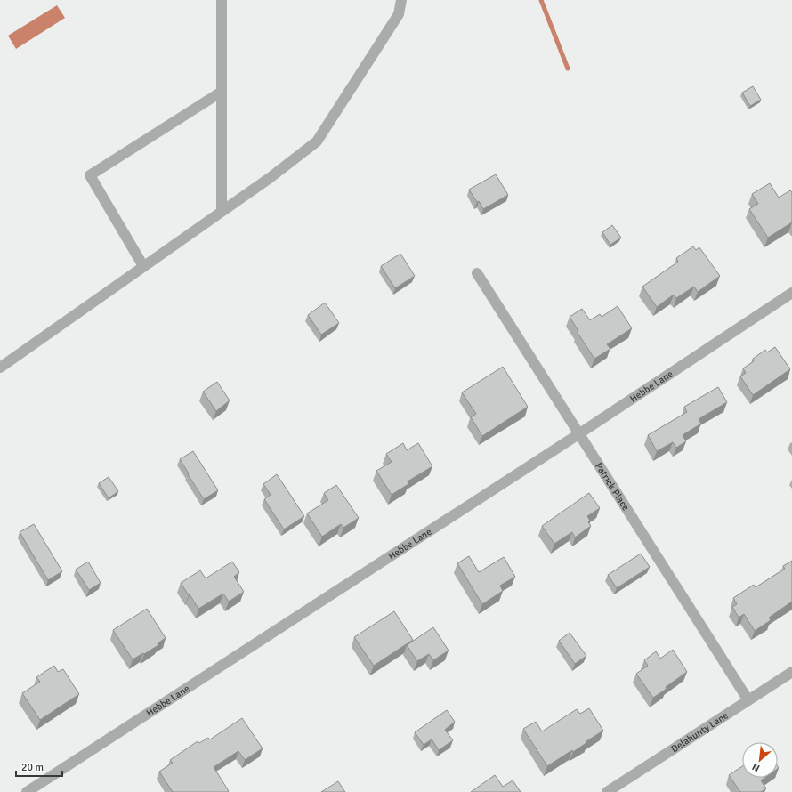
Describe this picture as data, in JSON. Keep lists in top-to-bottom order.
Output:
{
  "streets": {
    "street": ["Hebbe Lane", "Patrick Place", "Delahunty Lane"]
  },
  "crossings": [
    ["Hebbe Lane", "Patrick Place"],
    ["Patrick Place", "Delahunty Lane"]
  ],
  "scale_bar": "20 m",
  "north": "bottom left"
}
